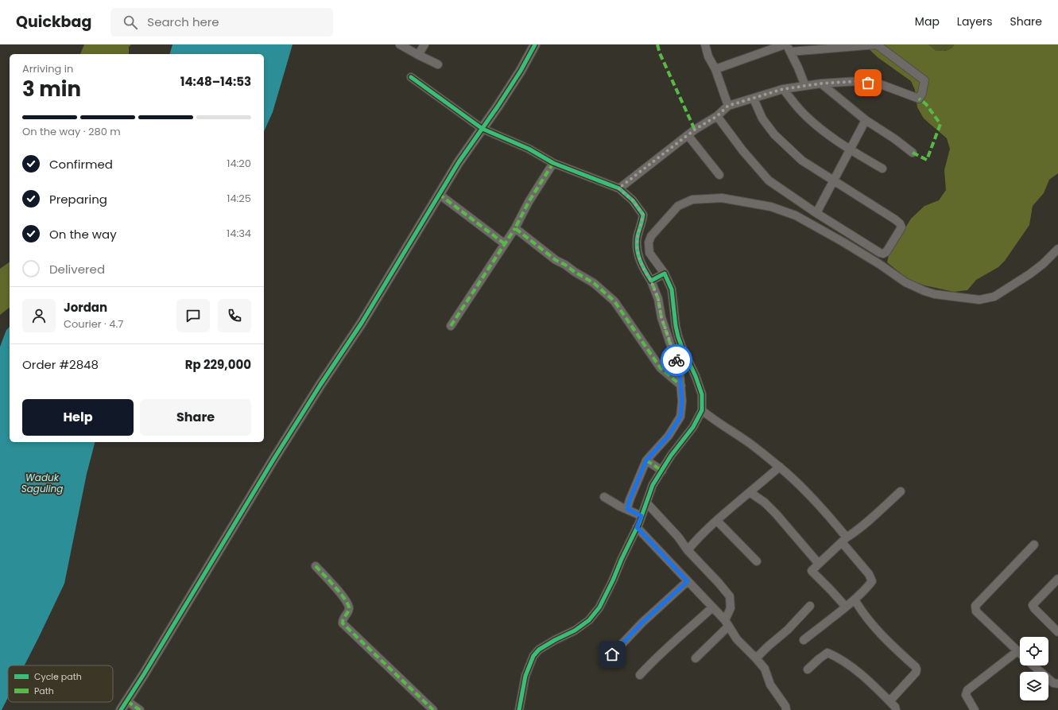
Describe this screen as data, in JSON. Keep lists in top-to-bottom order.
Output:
{
  "water": ["Waduk Saguling"],
  "legend": ["Cycle path", "Path"],
  "page": {
    "header": "Quickbag",
    "search": "Search here",
    "nav": ["Map", "Layers", "Share"],
    "heading": ["3 min", "Arriving in", "14:48–14:53"],
    "panel": [
      "Jordan",
      "Courier · 4.7",
      "Order #2848",
      "Rp 229,000"
    ],
    "bar": "On the way · 280 m",
    "list": [
      ["Confirmed", "14:20"],
      ["Preparing", "14:25"],
      ["On the way", "14:34"],
      "Delivered"
    ],
    "buttons": ["Help", "Share"]
  }
}
